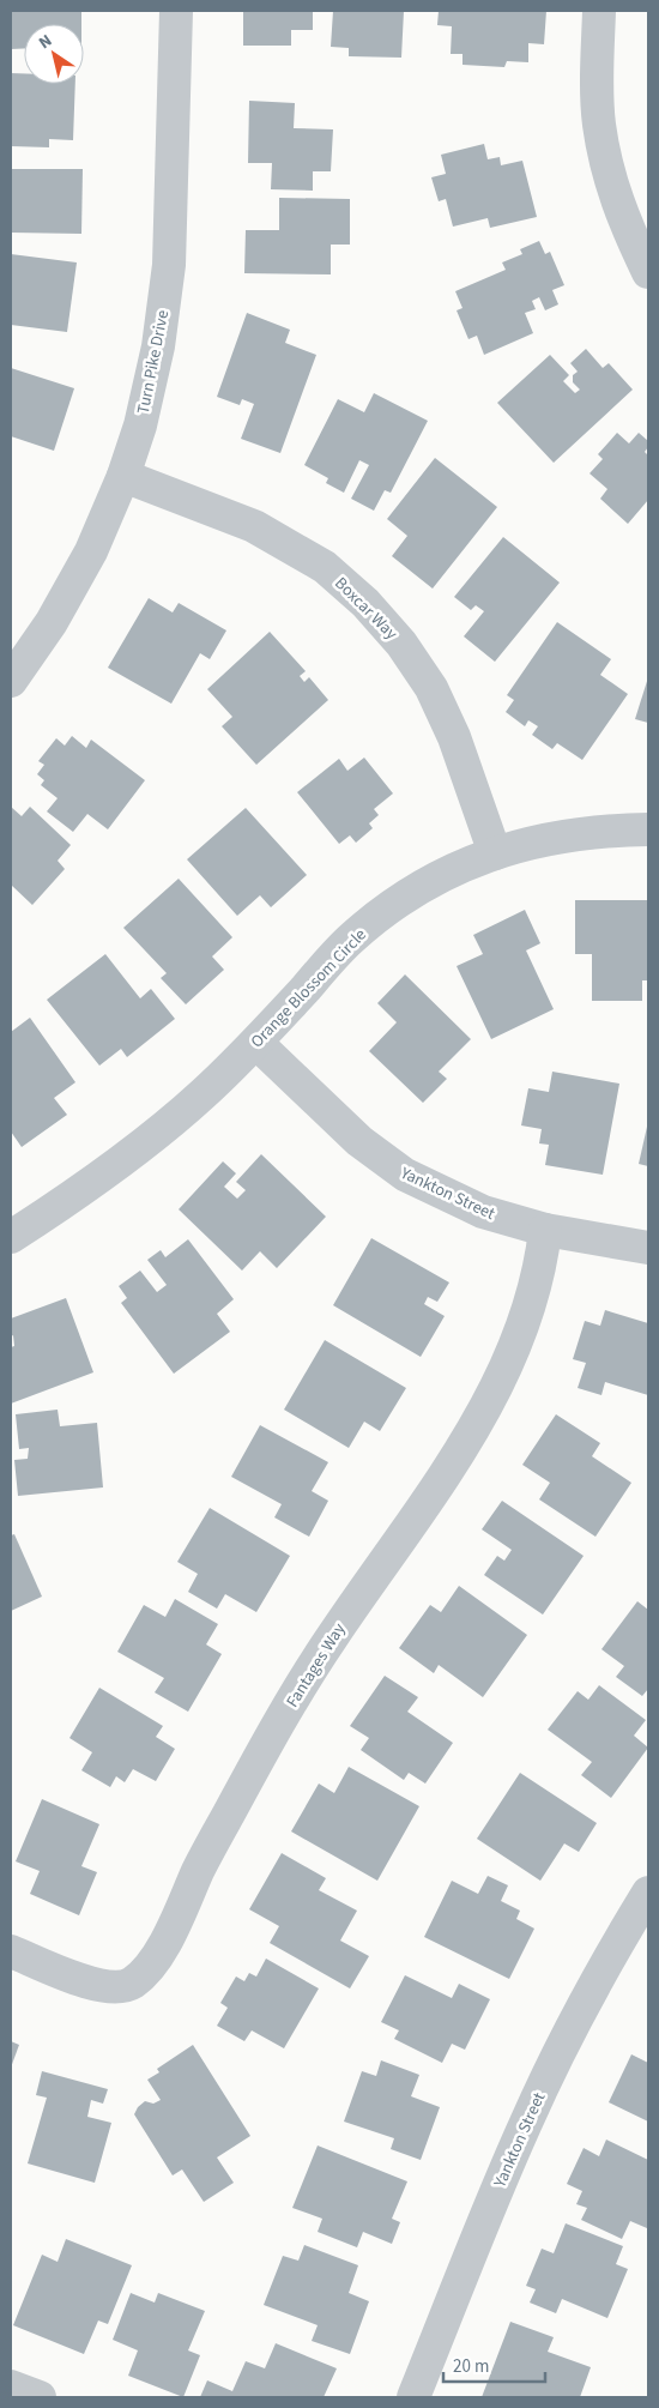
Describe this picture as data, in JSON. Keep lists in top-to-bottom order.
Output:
{
  "streets": {
    "street": [
      "Turn Pike Drive",
      "Boxcar Way",
      "Orange Blossom Circle",
      "Yankton Street",
      "Fantages Way"
    ]
  },
  "crossings": [
    ["Turn Pike Drive", "Boxcar Way"],
    ["Boxcar Way", "Orange Blossom Circle"],
    ["Orange Blossom Circle", "Yankton Street"],
    ["Yankton Street", "Fantages Way"]
  ],
  "scale_bar": "20 m",
  "north": "top left"
}
